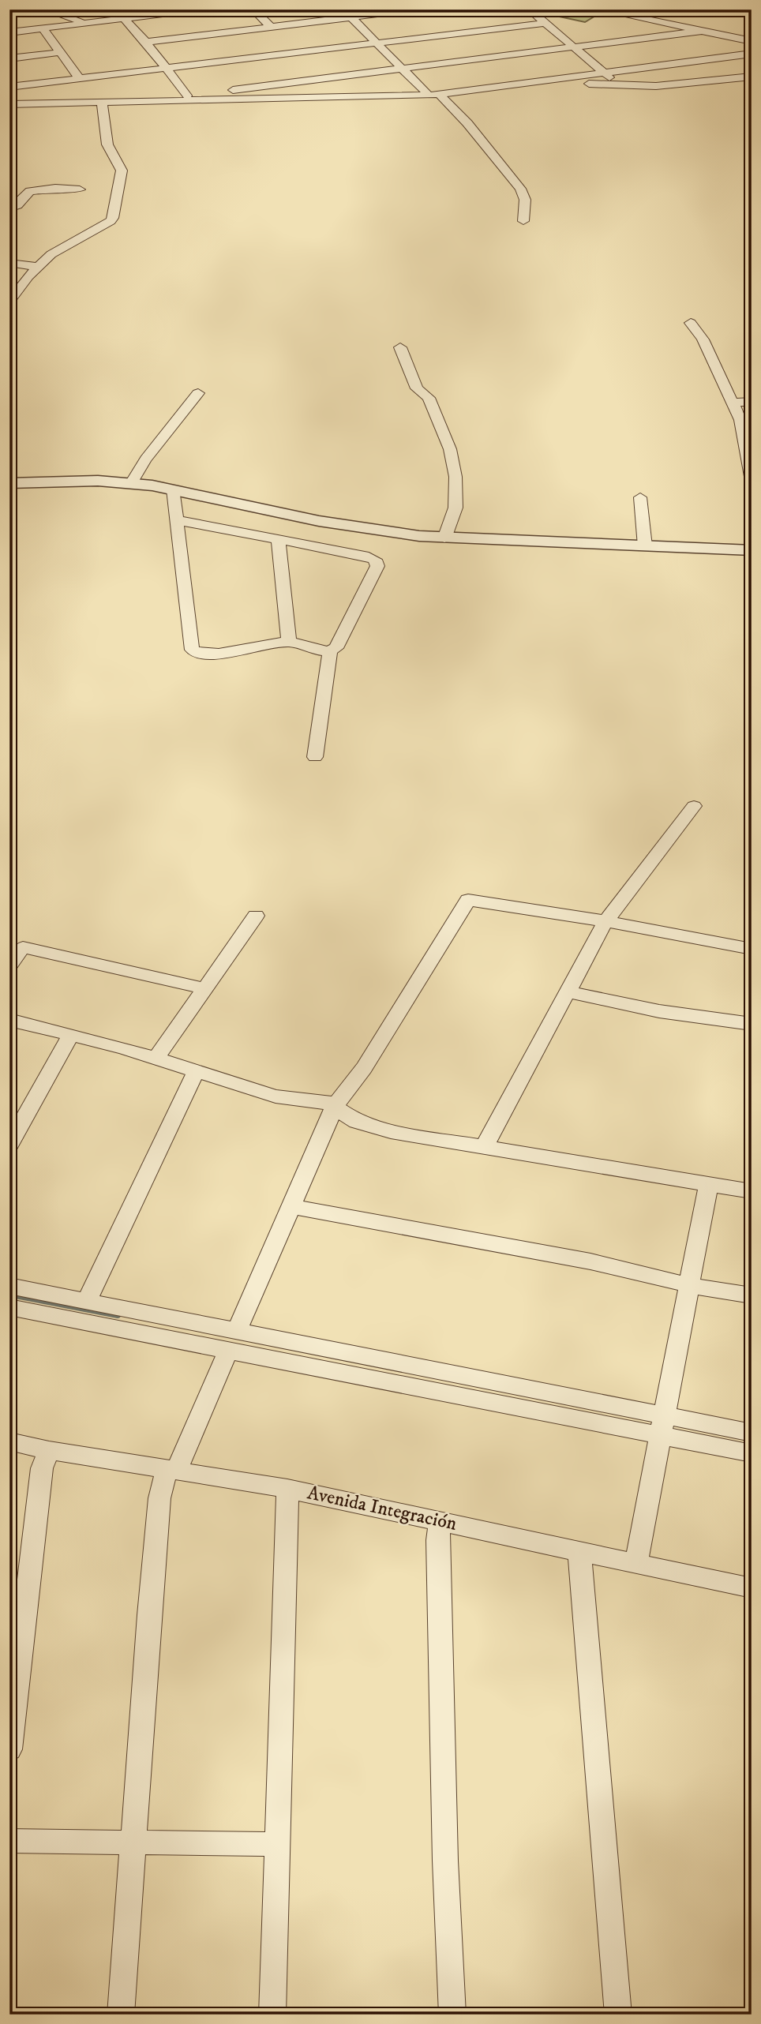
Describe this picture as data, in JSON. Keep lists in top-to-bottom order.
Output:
{
  "streets": {
    "street": ["Avenida Integración"]
  }
}
